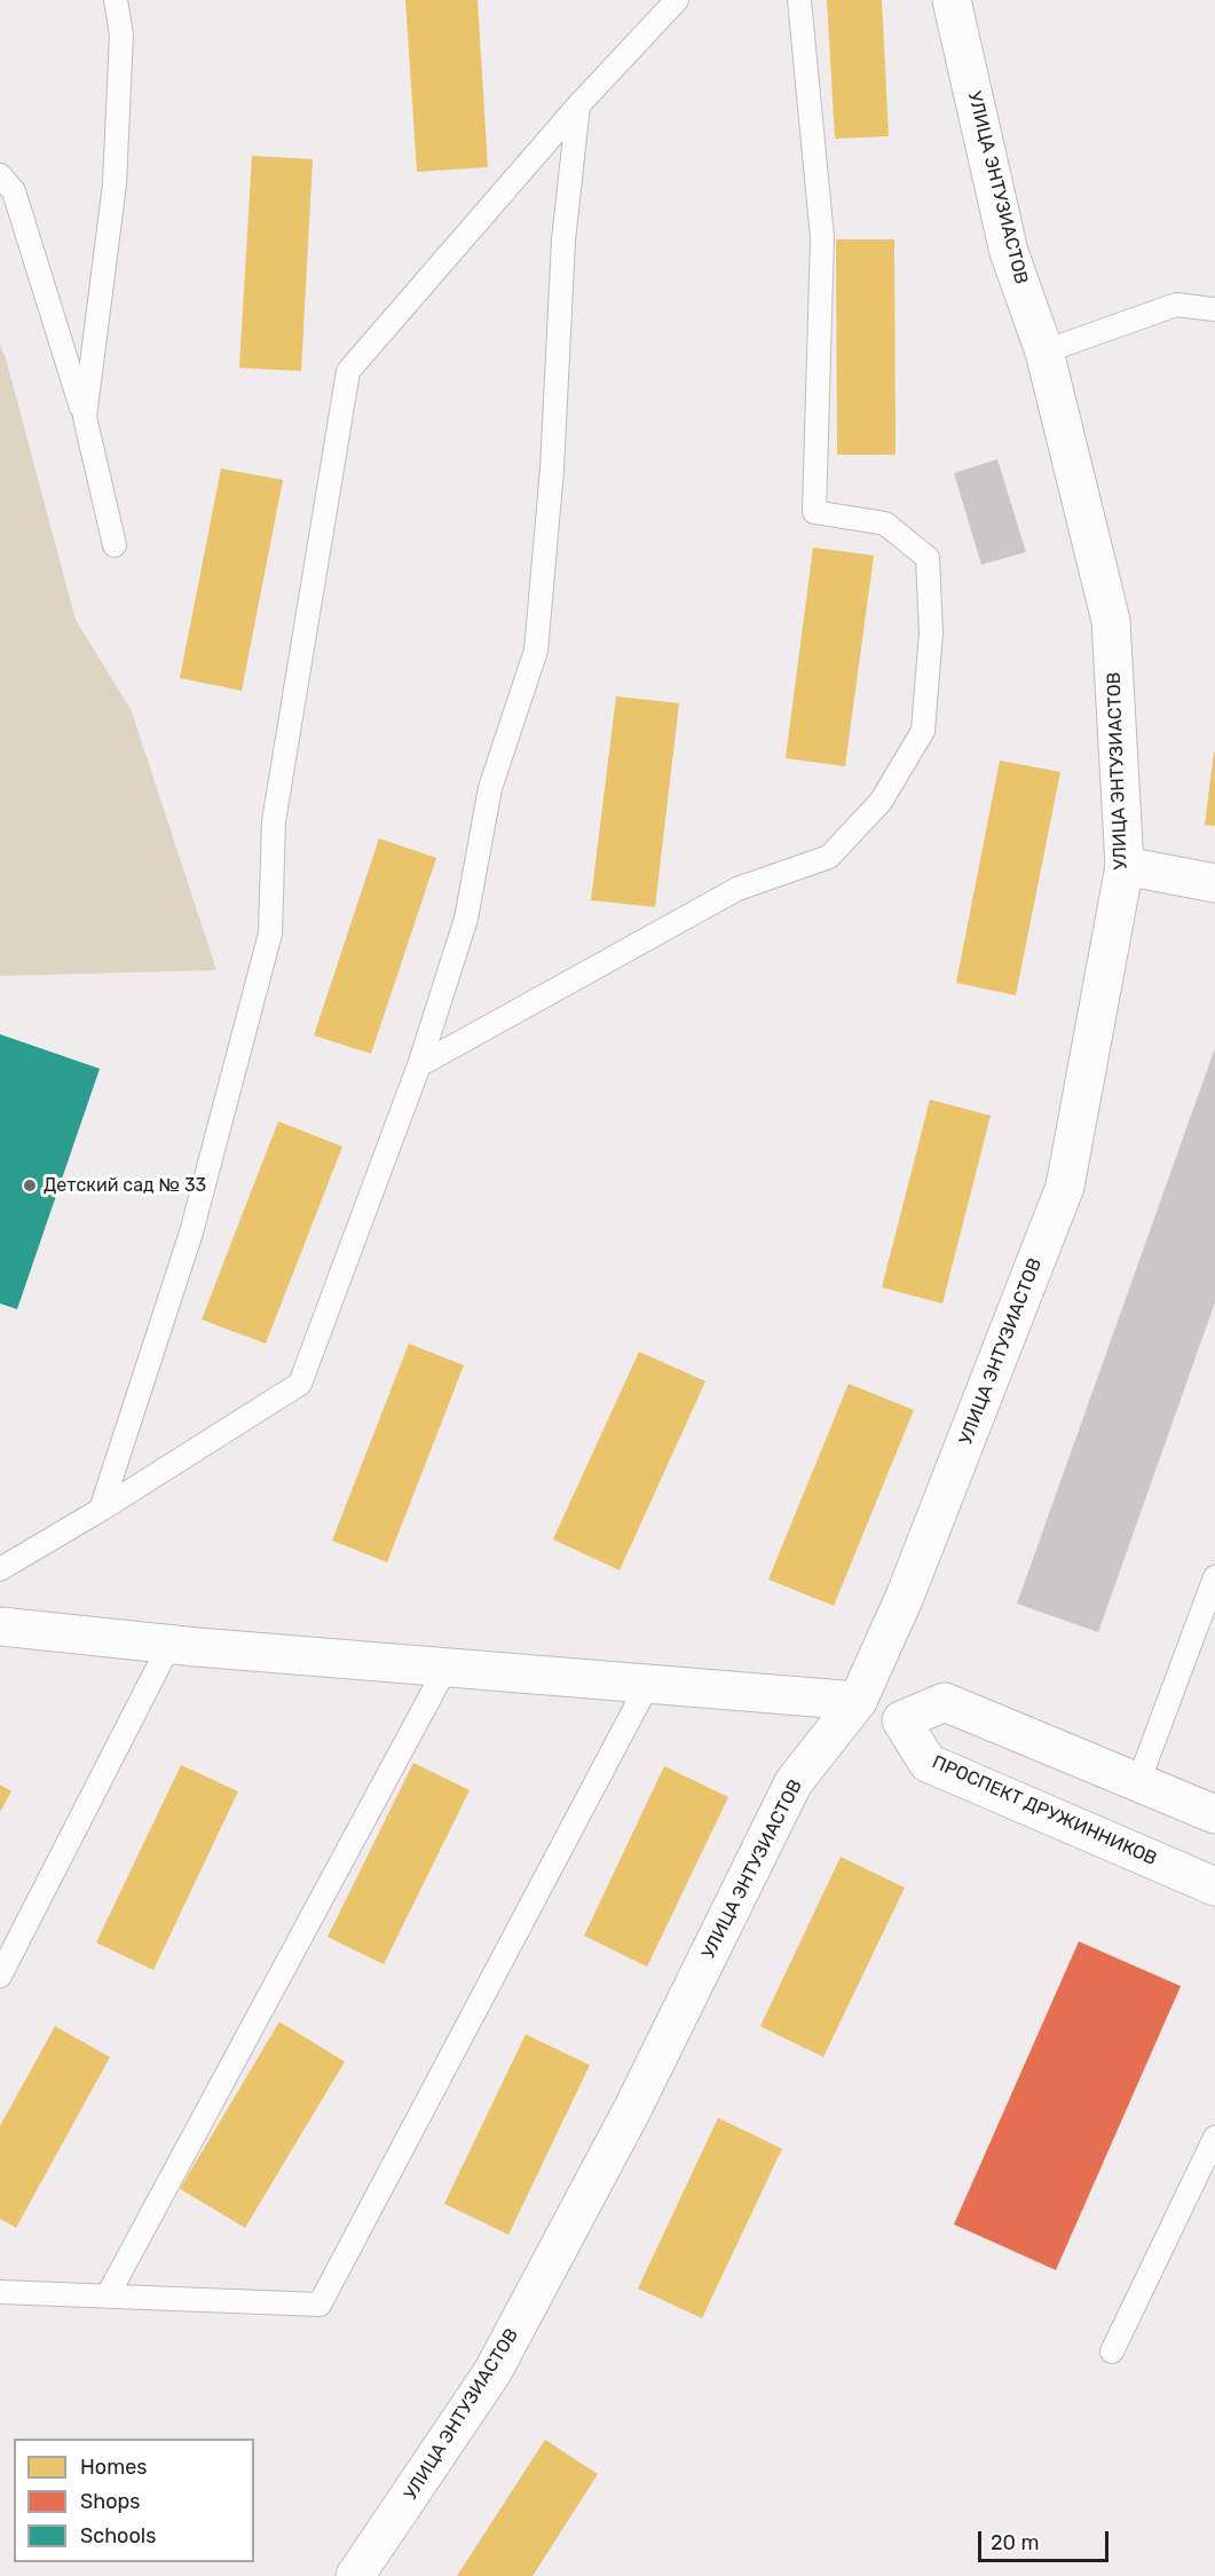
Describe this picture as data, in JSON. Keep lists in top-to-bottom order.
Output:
{
  "streets": {
    "street": ["УЛИЦА ЭНТУЗИАСТОВ", "ПРОСПЕКТ ДРУЖИННИКОВ"]
  },
  "places": ["Детский сад № 33"],
  "legend": ["Homes", "Shops", "Schools"],
  "scale_bar": "20 m"
}
